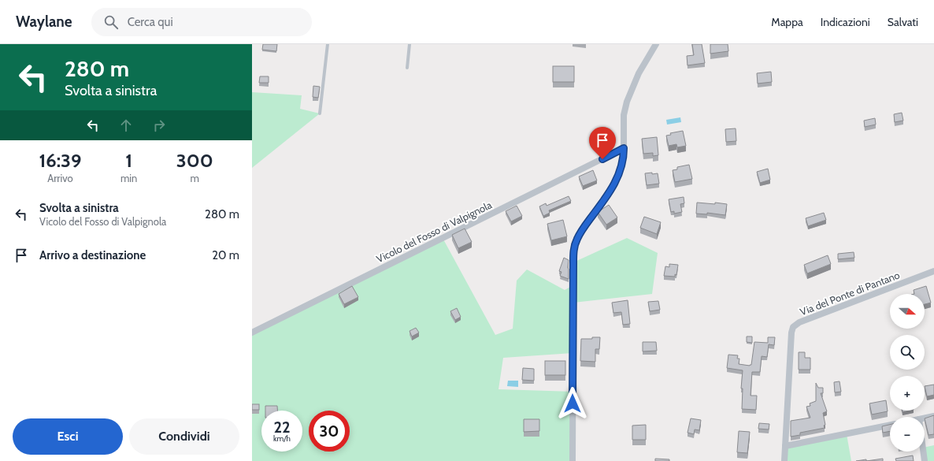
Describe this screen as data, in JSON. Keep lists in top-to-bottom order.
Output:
{
  "streets": {
    "street": ["Vicolo del Fosso di Valpignola", "Via del Ponte di Pantano"]
  },
  "north": "right",
  "page": {
    "header": "Waylane",
    "search": "Cerca qui",
    "nav": ["Mappa", "Indicazioni", "Salvati"],
    "turn": ["280 m", "Svolta a sinistra"],
    "eta": [
      "16:39",
      "Arrivo",
      "1",
      "min",
      "300",
      "m"
    ],
    "list": [
      {
        "name": "Svolta a sinistra",
        "note": "Vicolo del Fosso di Valpignola",
        "value": "280 m"
      },
      {
        "name": "Arrivo a destinazione",
        "value": "20 m"
      }
    ],
    "map_buttons": ["+", "−"],
    "speed": "22 km/h",
    "limit": "30",
    "buttons": ["Esci", "Condividi"]
  }
}
